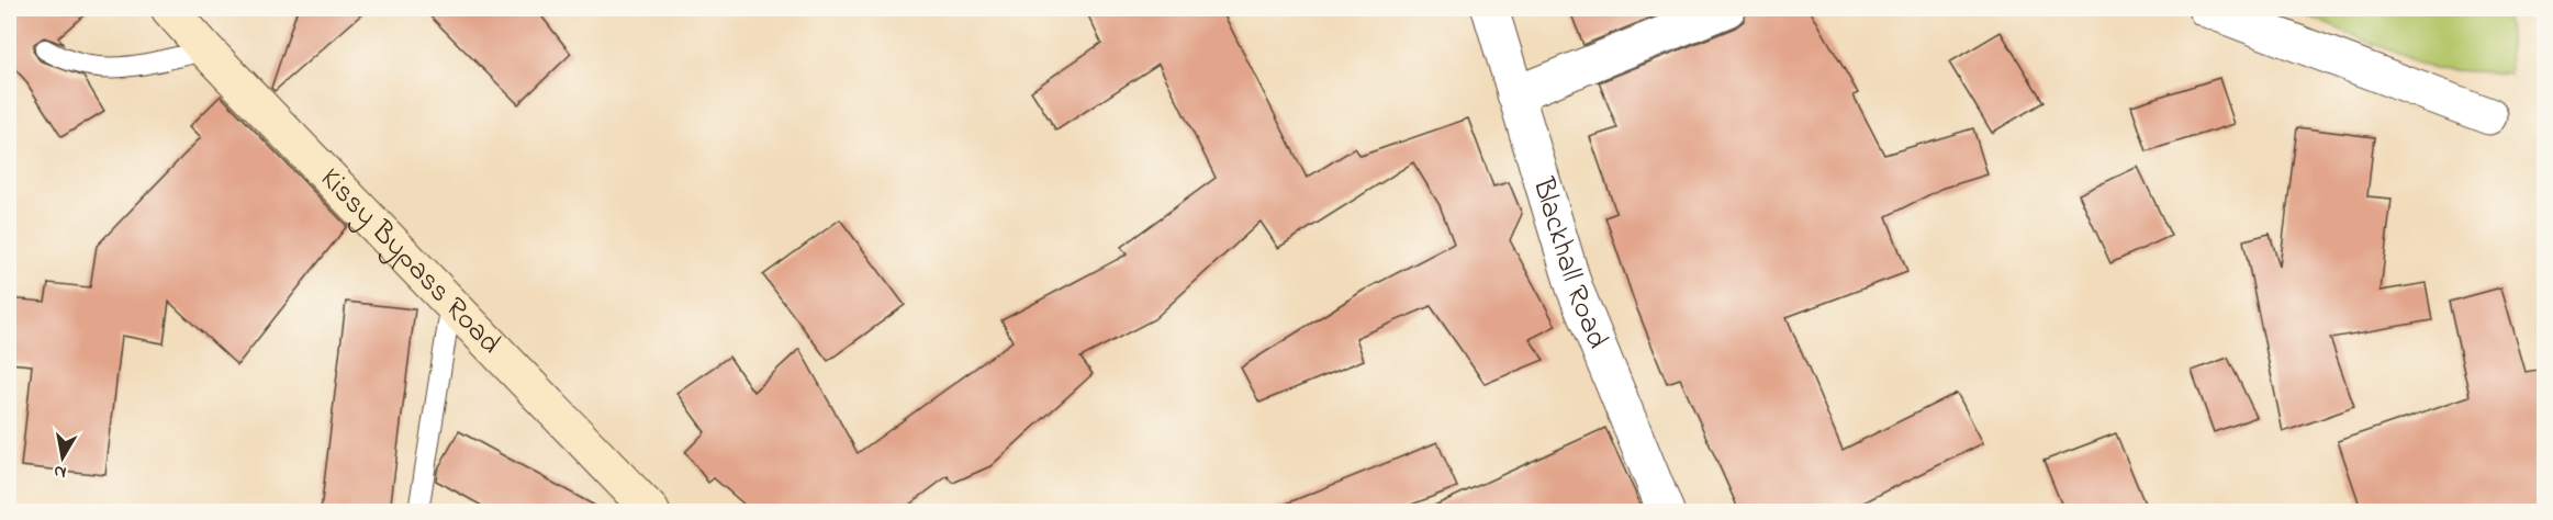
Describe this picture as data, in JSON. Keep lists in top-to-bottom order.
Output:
{
  "streets": {
    "main road": ["Kissy Bypass Road"],
    "street": ["Blackhall Road"]
  },
  "north": "bottom"
}
